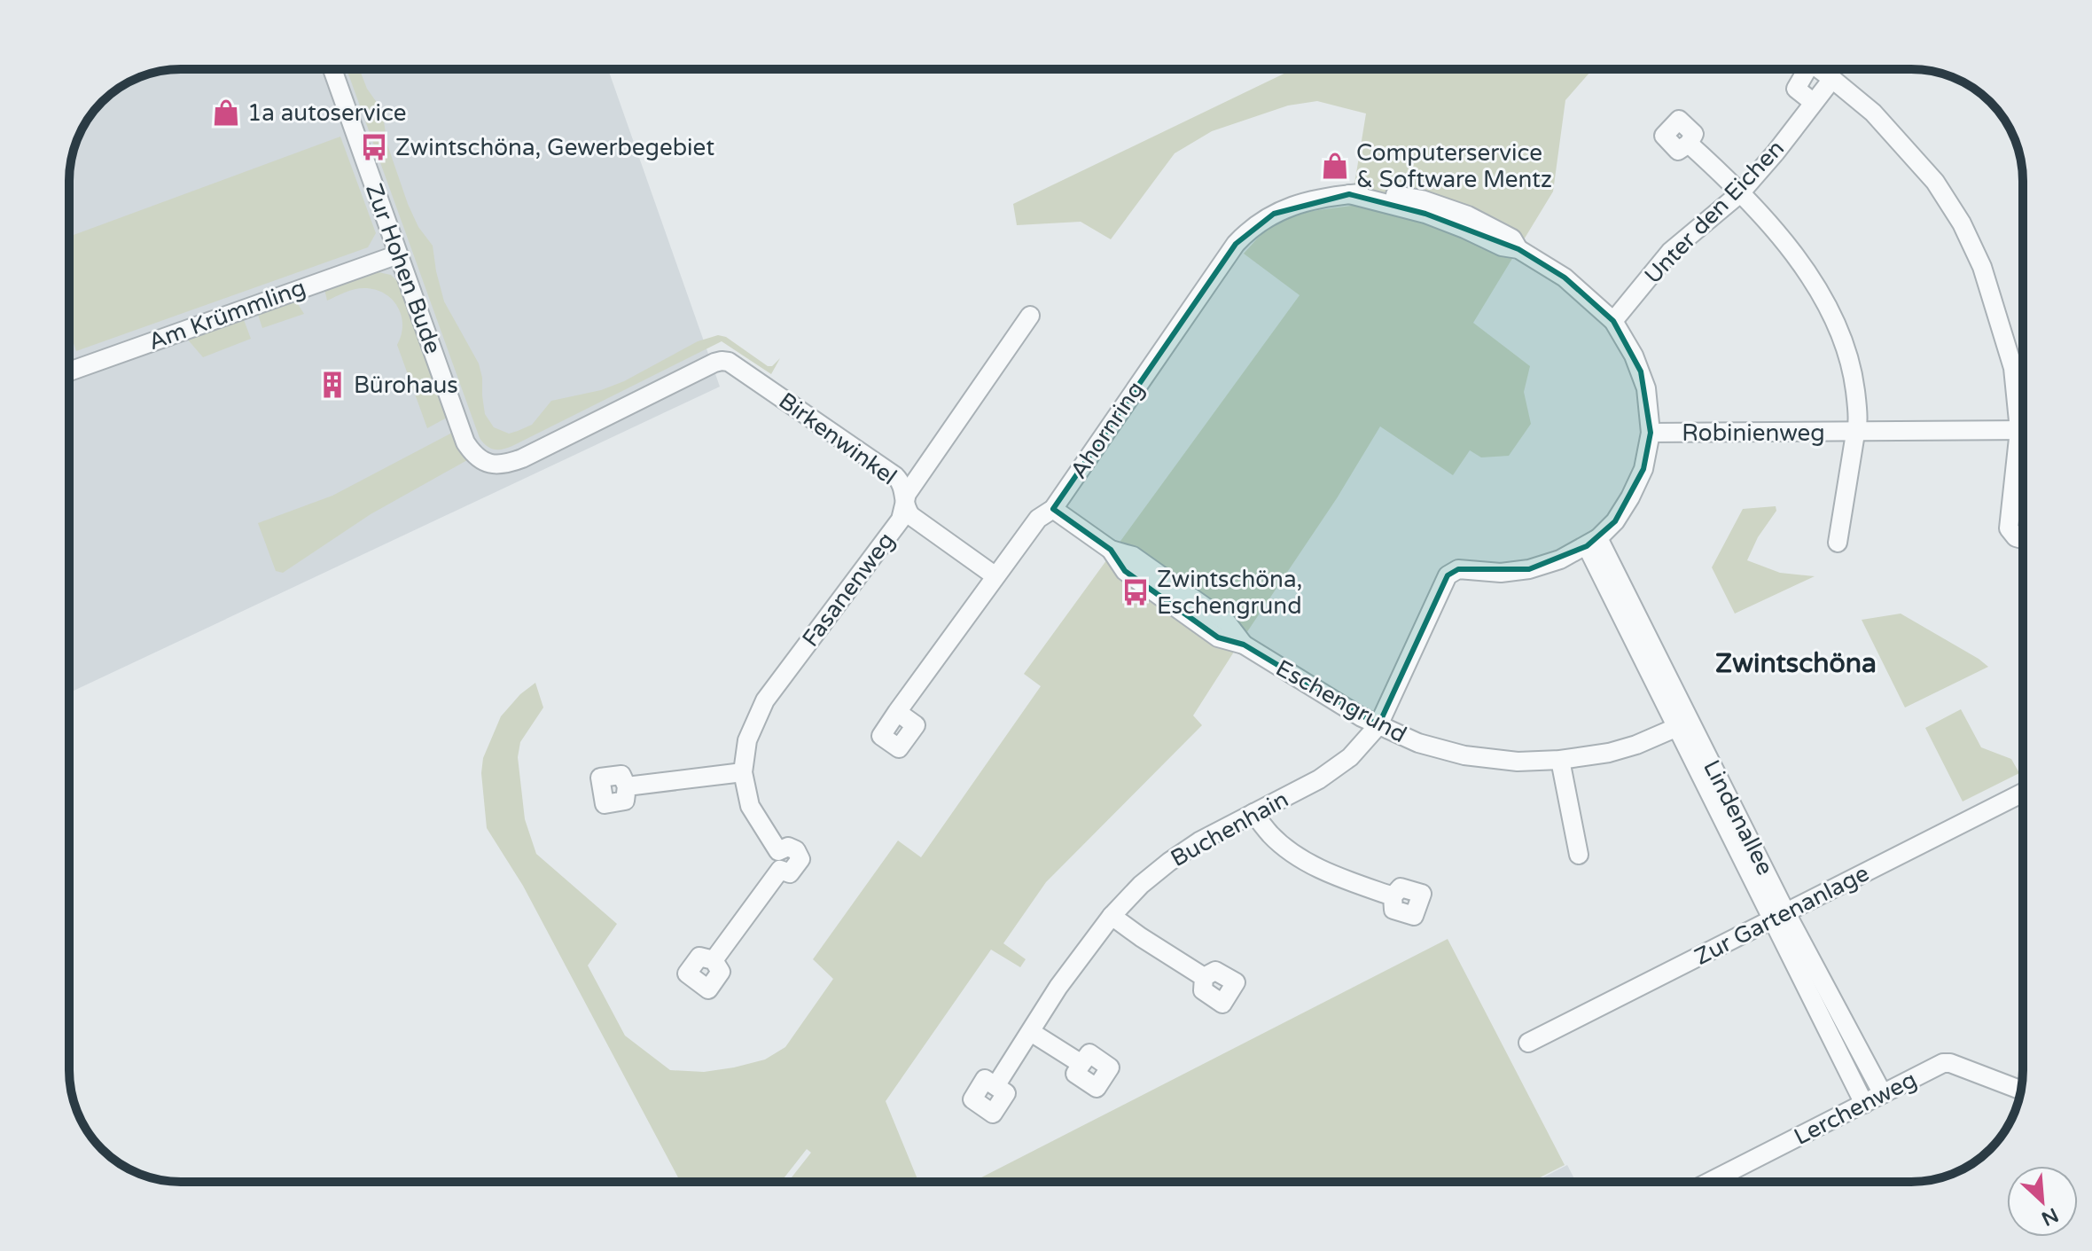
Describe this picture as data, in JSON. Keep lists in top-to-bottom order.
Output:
{
  "streets": {
    "street": [
      "Unter den Eichen",
      "Zur Hohen Bude",
      "Am Krümmling",
      "Ahornring",
      "Robinienweg",
      "Birkenwinkel",
      "Fasanenweg",
      "Eschengrund",
      "Lindenallee",
      "Buchenhain",
      "Zur Gartenanlage",
      "Lerchenweg"
    ]
  },
  "crossings": [
    ["Unter den Eichen", "Ahornring"],
    ["Zur Hohen Bude", "Am Krümmling"],
    ["Zur Hohen Bude", "Birkenwinkel"],
    ["Ahornring", "Robinienweg"],
    ["Ahornring", "Birkenwinkel"],
    ["Ahornring", "Eschengrund"],
    ["Ahornring", "Lindenallee"],
    ["Ahornring", "Buchenhain"],
    ["Birkenwinkel", "Fasanenweg"],
    ["Eschengrund", "Lindenallee"],
    ["Eschengrund", "Buchenhain"],
    ["Lindenallee", "Zur Gartenanlage"],
    ["Lindenallee", "Lerchenweg"]
  ],
  "districts": ["Zwintschöna"],
  "places": {
    "shop": ["1a autoservice", "Computerservice & Software Mentz"],
    "bus stop": ["Zwintschöna, Gewerbegebiet", "Zwintschöna, Eschengrund"],
    "building": ["Bürohaus"]
  },
  "north": "bottom right"
}
